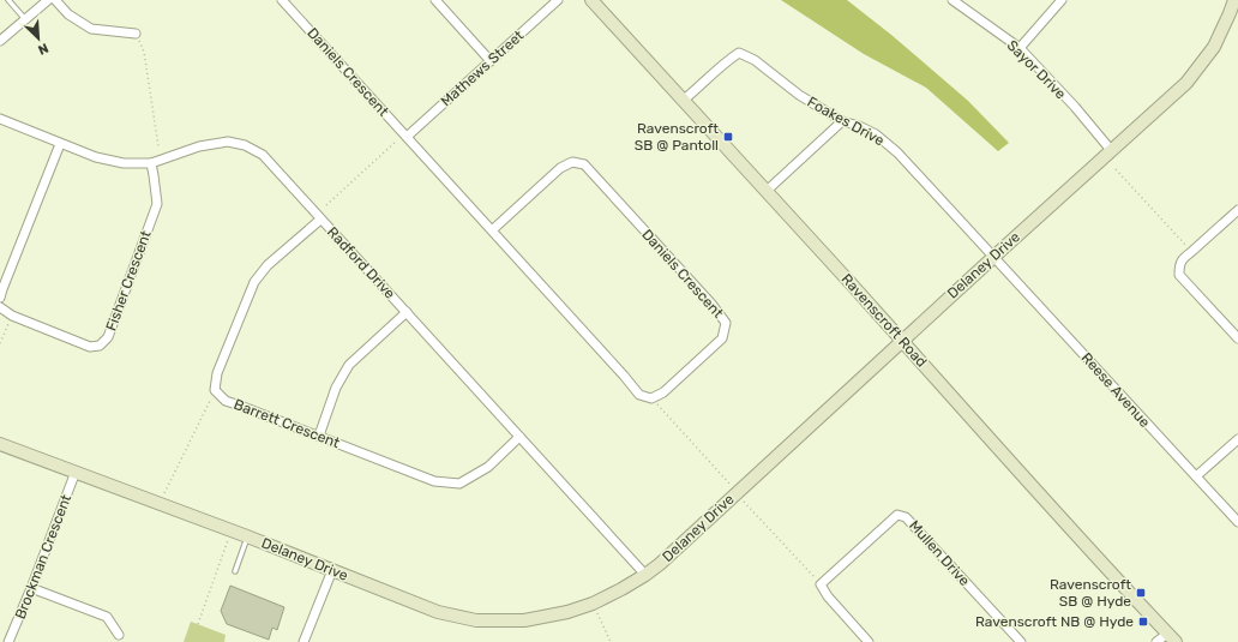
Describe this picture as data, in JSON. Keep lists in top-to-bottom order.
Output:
{
  "streets": {
    "street": [
      "Mathews Street",
      "Sayor Drive",
      "Daniels Crescent",
      "Foakes Drive",
      "Radford Drive",
      "Delaney Drive",
      "Fisher Crescent",
      "Ravenscroft Road",
      "Reese Avenue",
      "Barrett Crescent",
      "Mullen Drive",
      "Brockman Crescent"
    ]
  },
  "crossings": [
    ["Mathews Street", "Daniels Crescent"],
    ["Sayor Drive", "Delaney Drive"],
    ["Foakes Drive", "Delaney Drive"],
    ["Foakes Drive", "Ravenscroft Road"],
    ["Foakes Drive", "Reese Avenue"],
    ["Radford Drive", "Delaney Drive"],
    ["Radford Drive", "Fisher Crescent"],
    ["Radford Drive", "Barrett Crescent"],
    ["Delaney Drive", "Ravenscroft Road"],
    ["Delaney Drive", "Reese Avenue"],
    ["Delaney Drive", "Brockman Crescent"]
  ],
  "places": {
    "transit": ["Ravenscroft SB @ Pantoll", "Ravenscroft SB @ Hyde", "Ravenscroft NB @ Hyde"]
  },
  "north": "bottom right"
}
